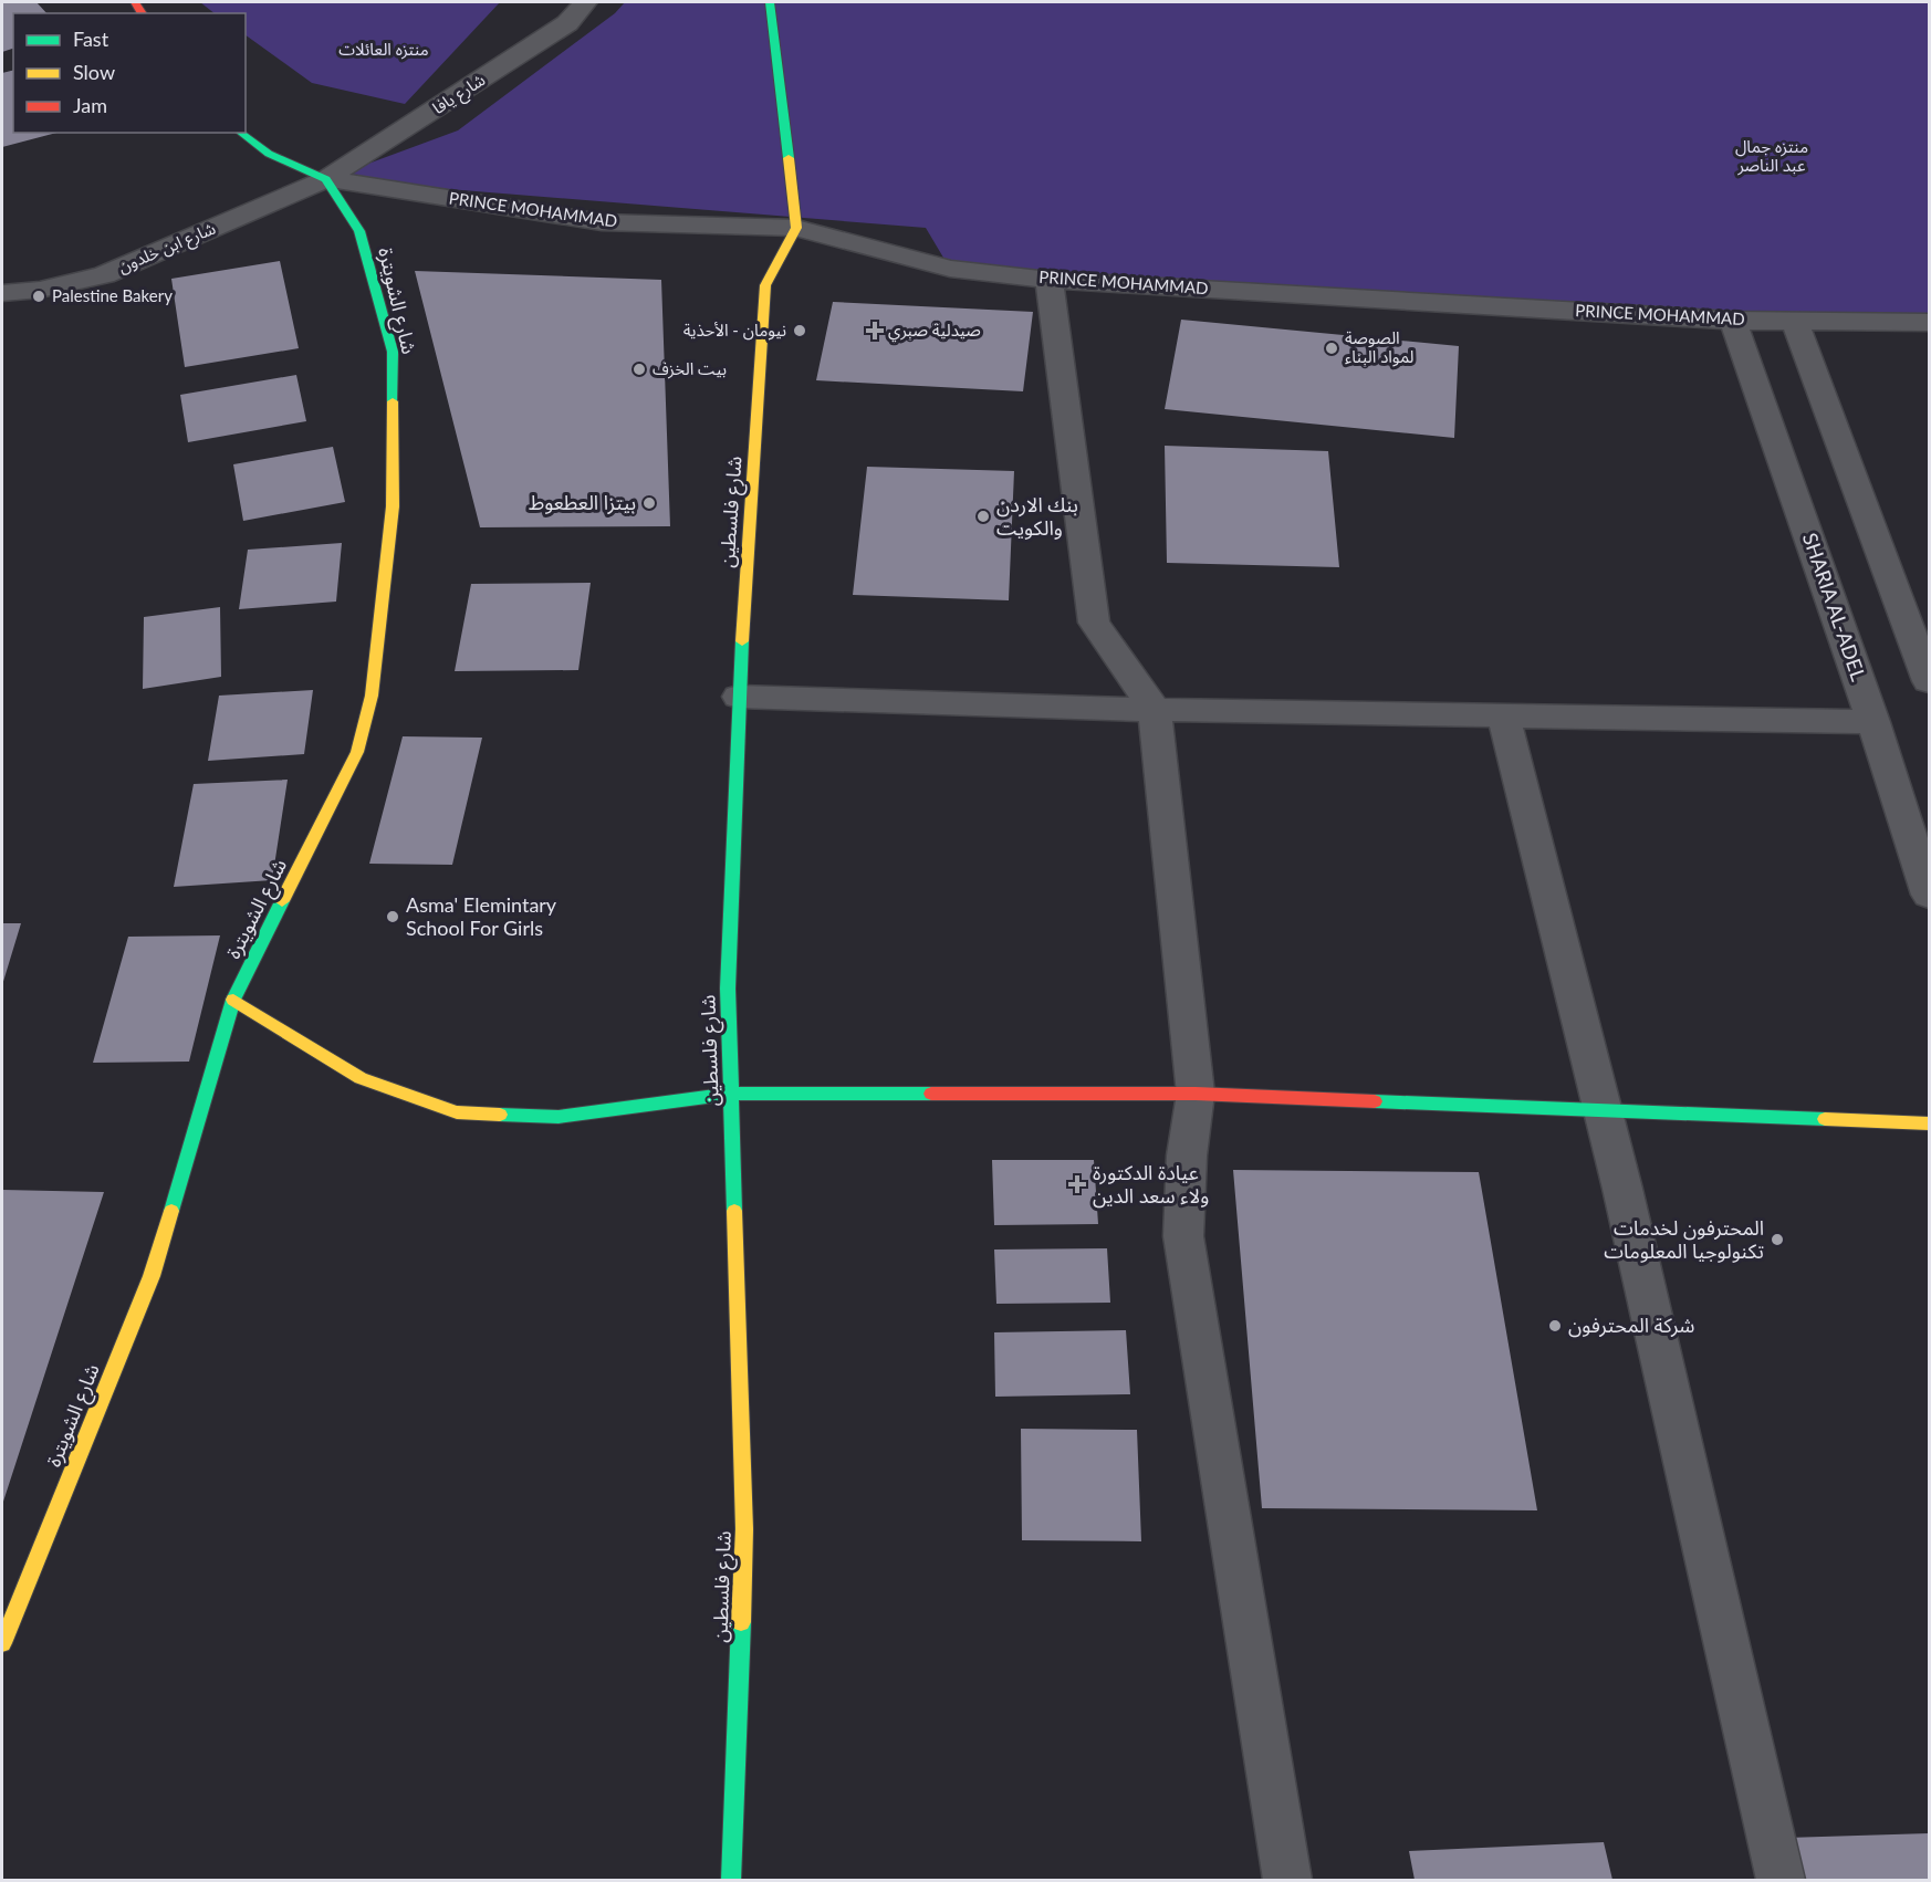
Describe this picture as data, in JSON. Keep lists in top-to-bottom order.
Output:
{
  "streets": {
    "street": [
      "شارع يافا",
      "PRINCE MOHAMMAD",
      "شارع ابن خلدون",
      "شارع الشويترة",
      "شارع فلسطين",
      "SHARIA AL-ADEL"
    ]
  },
  "crossings": [
    ["شارع يافا", "PRINCE MOHAMMAD"],
    ["شارع يافا", "شارع ابن خلدون"],
    ["شارع يافا", "شارع الشويترة"],
    ["PRINCE MOHAMMAD", "شارع ابن خلدون"],
    ["PRINCE MOHAMMAD", "شارع الشويترة"],
    ["PRINCE MOHAMMAD", "شارع فلسطين"],
    ["PRINCE MOHAMMAD", "SHARIA AL-ADEL"],
    ["شارع ابن خلدون", "شارع الشويترة"]
  ],
  "parks": ["منتزه العائلات", "منتزه جمال عبد الناصر"],
  "places": {
    "other": [
      "Palestine Bakery",
      "نيومان - الأحذية",
      "الصوصة لمواد البناء",
      "بيت الخزف",
      "بيتزا العطعوط",
      "بنك الاردن والكويت",
      "Asma' Elemintary School For Girls",
      "المحترفون لخدمات تكنولوجيا المعلومات",
      "شركة المحترفون"
    ],
    "health": ["صيدلية صبري", "عيادة الدكتورة ولاء سعد الدين"]
  },
  "legend": ["Fast", "Slow", "Jam"]
}
